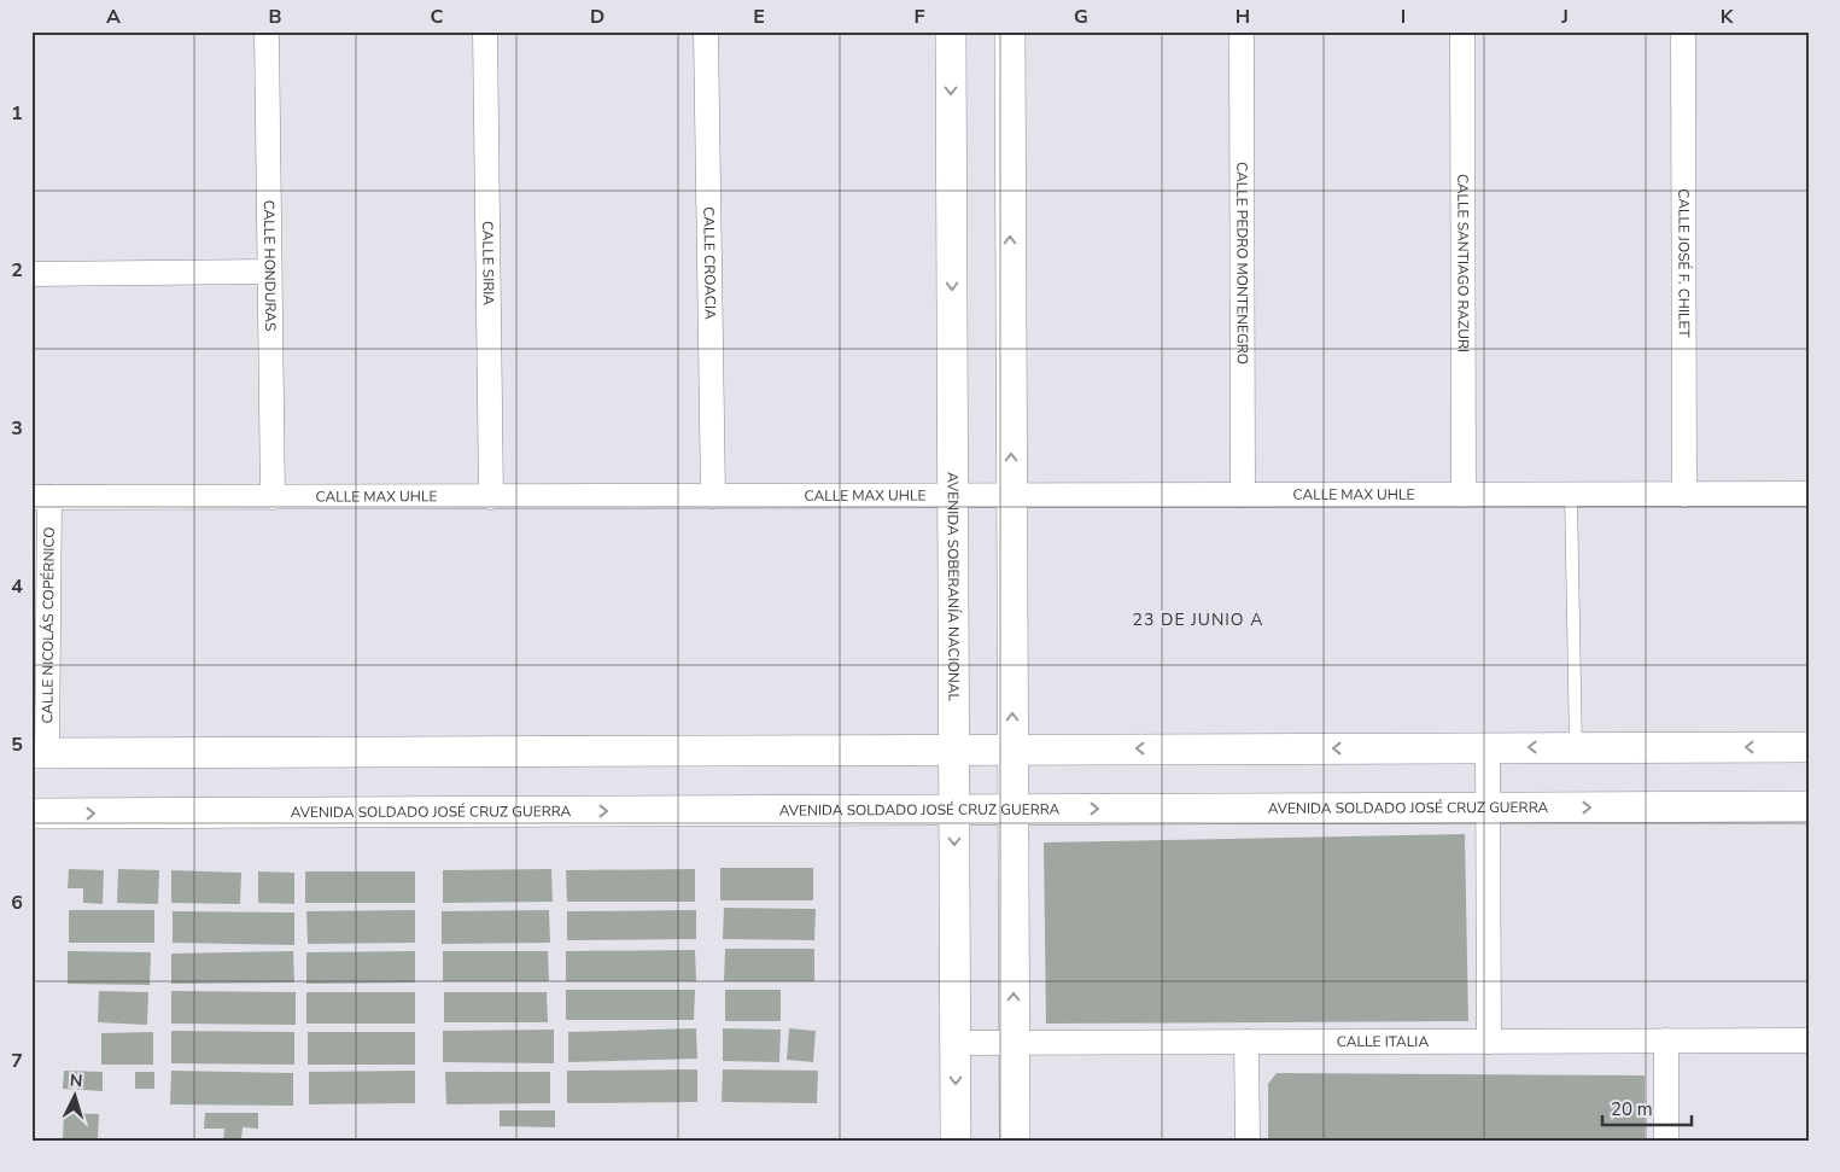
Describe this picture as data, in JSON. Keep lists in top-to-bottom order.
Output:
{
  "streets": {
    "street": [
      "CALLE PEDRO MONTENEGRO",
      "CALLE SANTIAGO RAZURI",
      "CALLE JOSÉ F. CHILET",
      "CALLE HONDURAS",
      "CALLE SIRIA",
      "CALLE CROACIA",
      "CALLE MAX UHLE",
      "AVENIDA SOBERANÍA NACIONAL",
      "CALLE NICOLÁS COPÉRNICO",
      "AVENIDA SOLDADO JOSÉ CRUZ GUERRA",
      "CALLE ITALIA"
    ]
  },
  "crossings": [
    ["CALLE PEDRO MONTENEGRO", "CALLE MAX UHLE"],
    ["CALLE SANTIAGO RAZURI", "CALLE MAX UHLE"],
    ["CALLE JOSÉ F. CHILET", "CALLE MAX UHLE"],
    ["CALLE HONDURAS", "CALLE MAX UHLE"],
    ["CALLE SIRIA", "CALLE MAX UHLE"],
    ["CALLE CROACIA", "CALLE MAX UHLE"],
    ["CALLE MAX UHLE", "AVENIDA SOBERANÍA NACIONAL"],
    ["CALLE MAX UHLE", "CALLE NICOLÁS COPÉRNICO"],
    ["AVENIDA SOBERANÍA NACIONAL", "AVENIDA SOLDADO JOSÉ CRUZ GUERRA"],
    ["AVENIDA SOBERANÍA NACIONAL", "CALLE ITALIA"]
  ],
  "districts": ["23 DE JUNIO A"],
  "scale_bar": "20 m",
  "north": "top",
  "grid": {
    "columns": [
      "A",
      "B",
      "C",
      "D",
      "E",
      "F",
      "G",
      "H",
      "I",
      "J",
      "K"
    ],
    "rows": [
      "1",
      "2",
      "3",
      "4",
      "5",
      "6",
      "7"
    ]
  }
}
